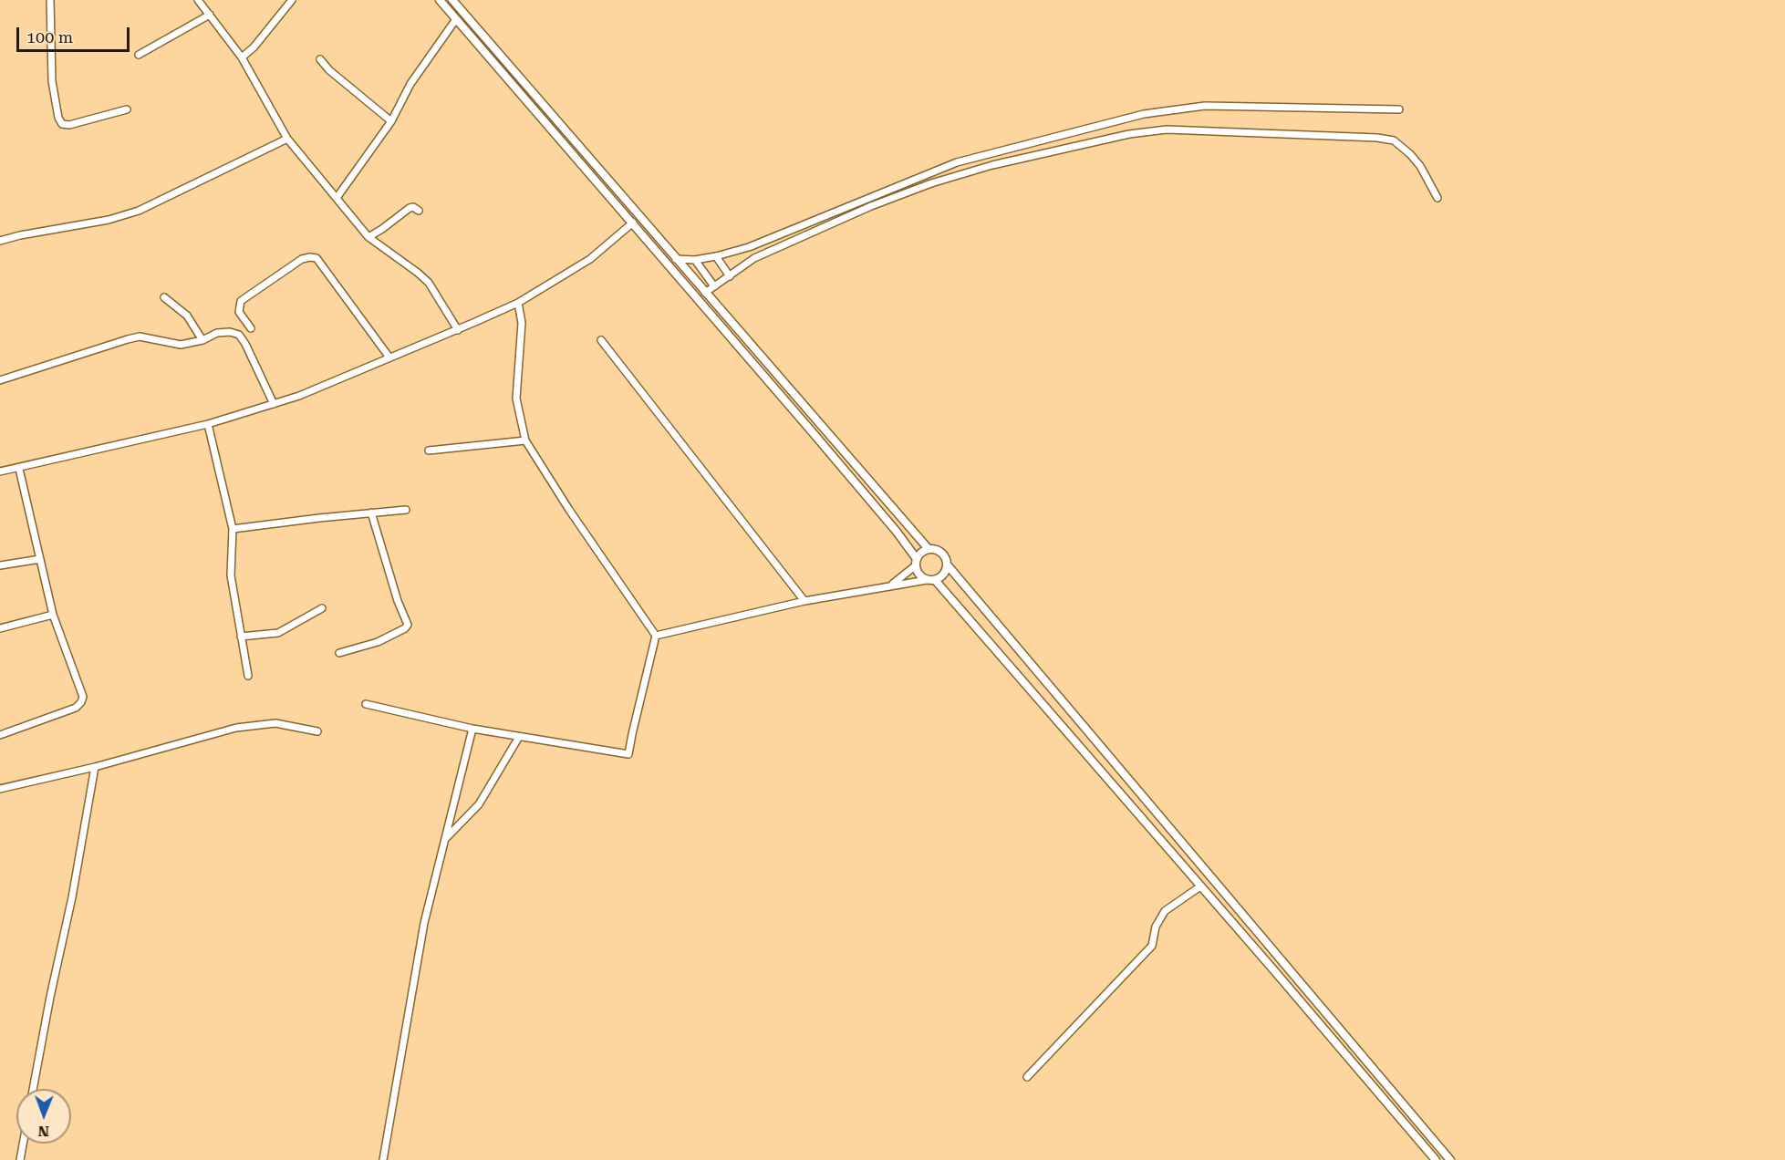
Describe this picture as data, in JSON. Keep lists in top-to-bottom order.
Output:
{
  "scale_bar": "100 m",
  "north": "bottom"
}
